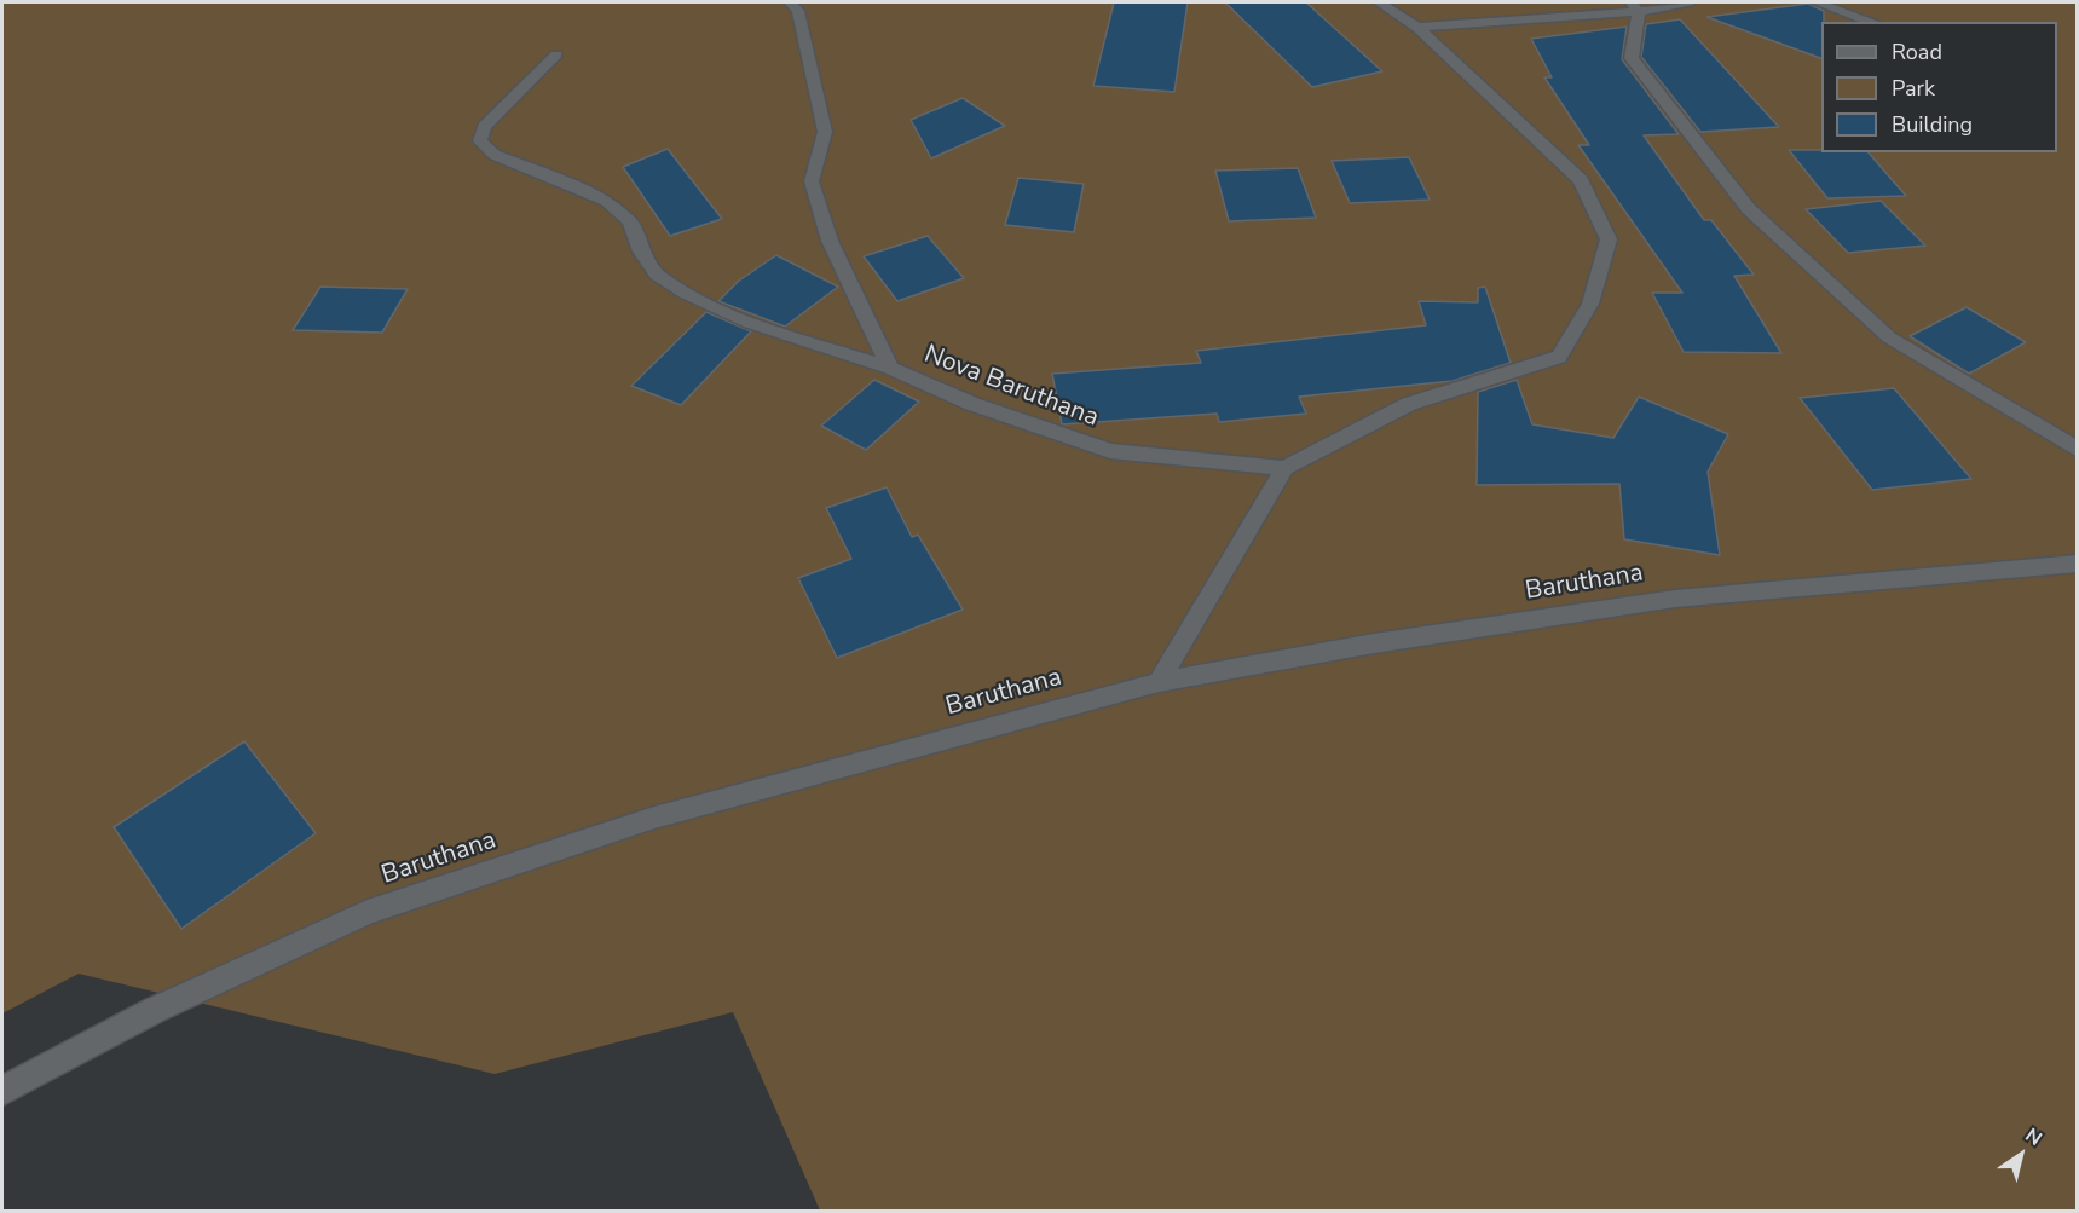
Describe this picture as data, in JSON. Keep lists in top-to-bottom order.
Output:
{
  "streets": {
    "street": ["Nova Baruthana", "Baruthana"]
  },
  "legend": ["Road", "Park", "Building"],
  "north": "top right"
}
